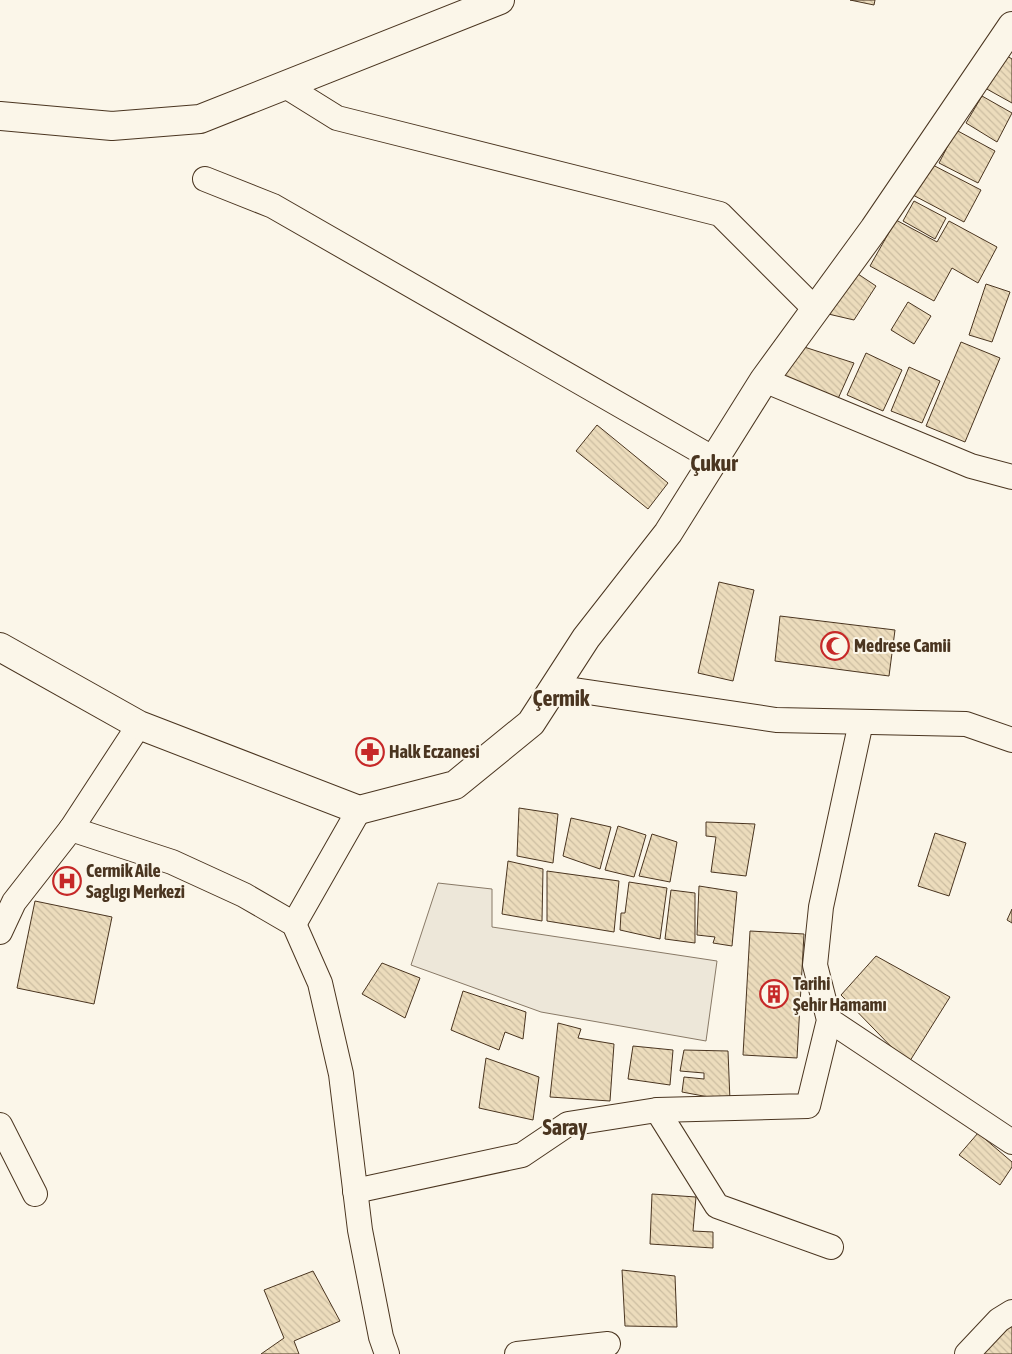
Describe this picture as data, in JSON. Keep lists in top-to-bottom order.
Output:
{
  "districts": ["Çukur", "Çermik", "Saray"],
  "places": {
    "mosque": ["Medrese Camii"],
    "pharmacy": ["Halk Eczanesi"],
    "hospital": ["Cermik Aile Saglıgı Merkezi"],
    "building": ["Tarihi Şehir Hamamı"]
  }
}
